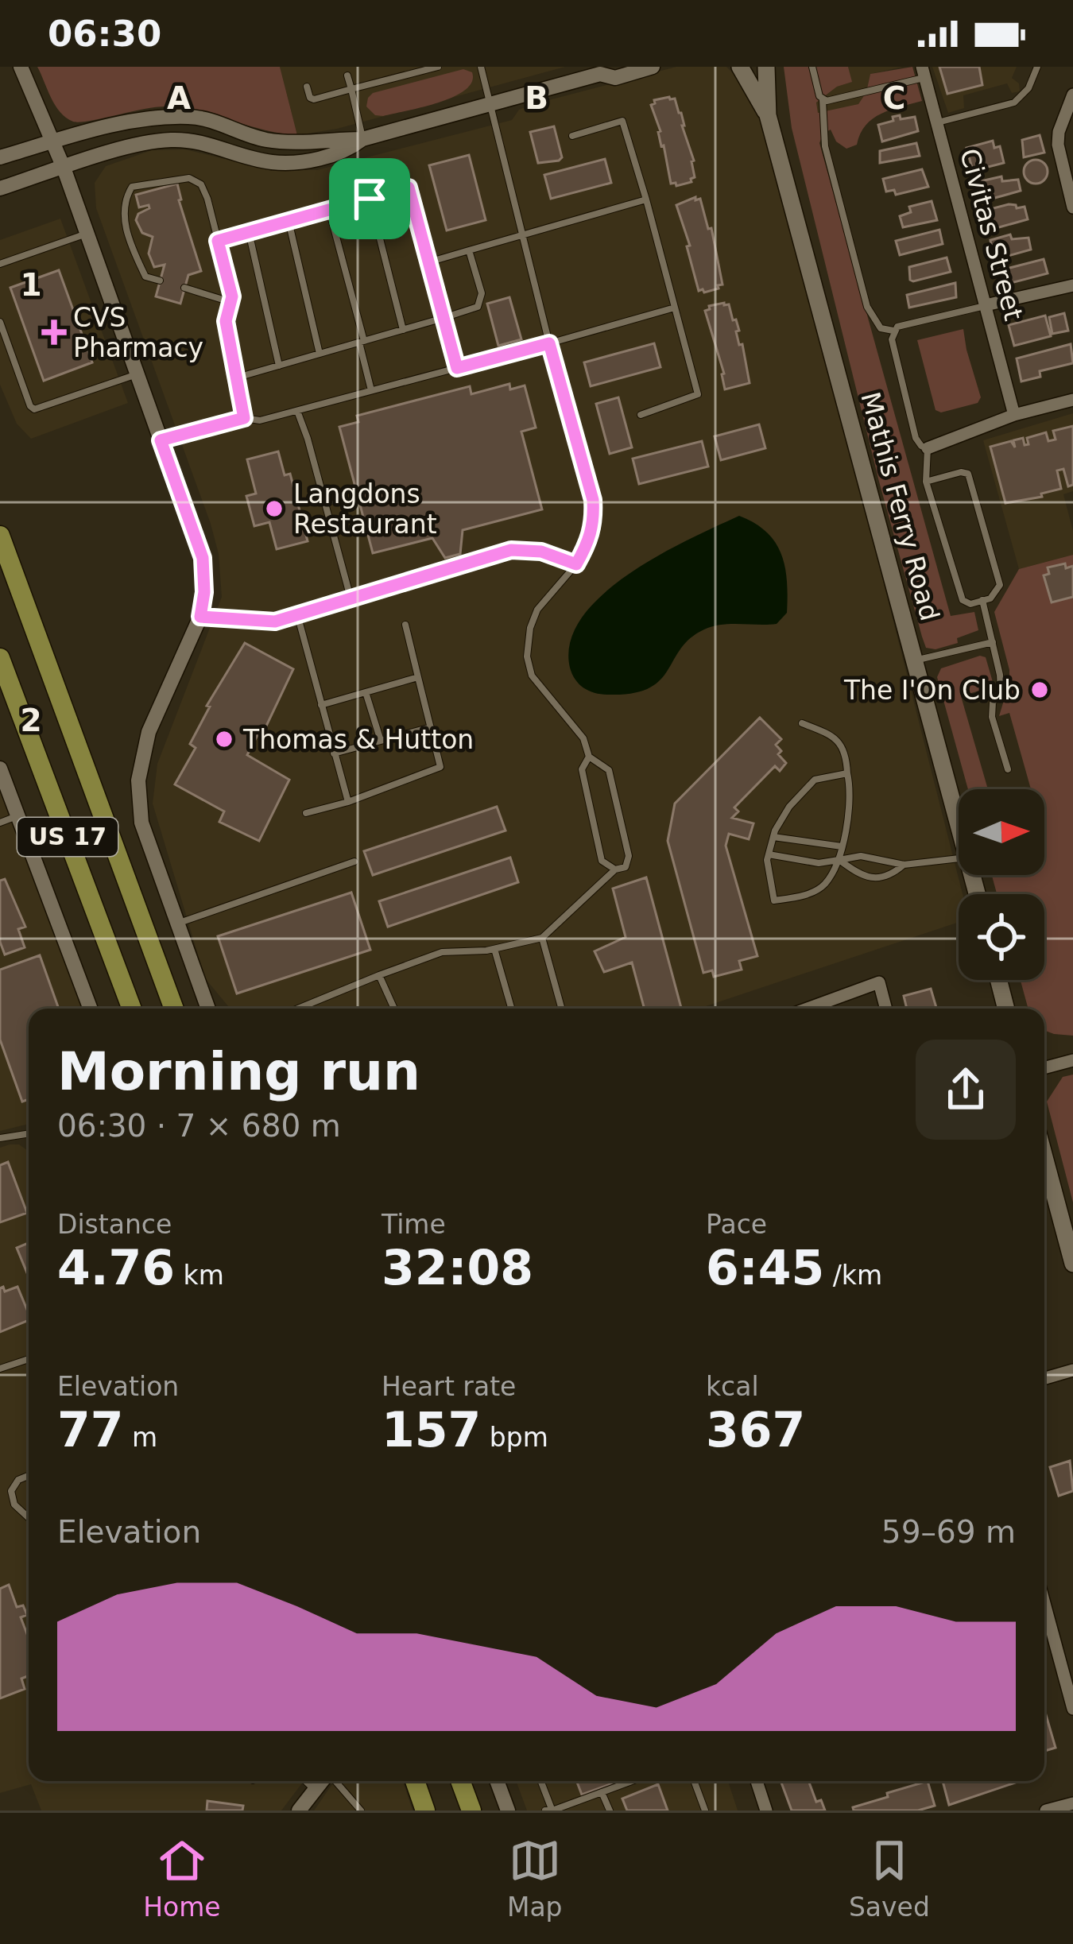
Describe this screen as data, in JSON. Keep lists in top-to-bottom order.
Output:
{
  "streets": {
    "highway": ["US 17"],
    "main road": ["Mathis Ferry Road"],
    "street": ["Civitas Street"]
  },
  "places": {
    "health": ["CVS Pharmacy"],
    "other": ["Langdons Restaurant", "The I'On Club", "Thomas & Hutton"]
  },
  "north": "right",
  "page": {
    "status": "06:30",
    "heading": ["Morning run", "06:30 · 7 × 680 m"],
    "stats": [
      ["Distance", "4.76 km"],
      ["Time", "32:08"],
      ["Pace", "6:45 /km"],
      ["Elevation", "77 m"],
      ["Heart rate", "157 bpm"],
      ["kcal", "367"]
    ],
    "chart": ["Elevation", "59–69 m"],
    "tabs": ["Home", "Map", "Saved"]
  },
  "grid": {
    "columns": ["A", "B", "C"],
    "rows": ["1", "2"]
  }
}
